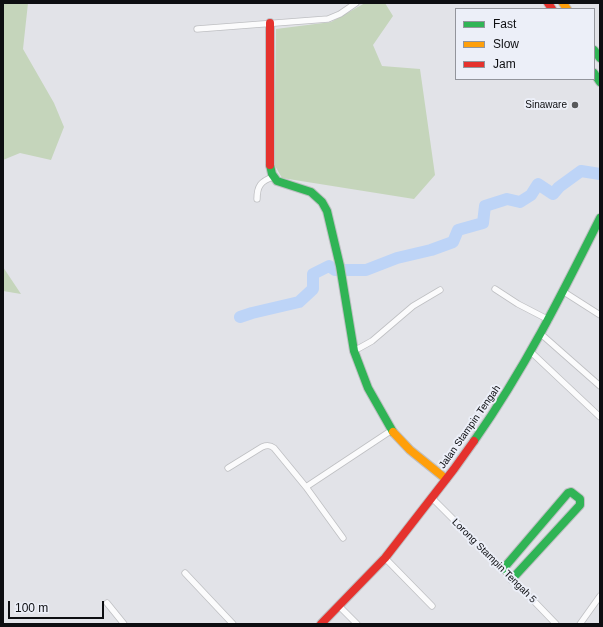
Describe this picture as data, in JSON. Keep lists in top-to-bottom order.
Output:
{
  "streets": {
    "main road": ["Jalan Stampin Tengah"],
    "street": ["Lorong Stampin Tengah 5"]
  },
  "crossings": [
    ["Jalan Stampin Tengah", "Lorong Stampin Tengah 5"]
  ],
  "places": ["Sinaware"],
  "legend": ["Fast", "Slow", "Jam"],
  "scale_bar": "100 m"
}
